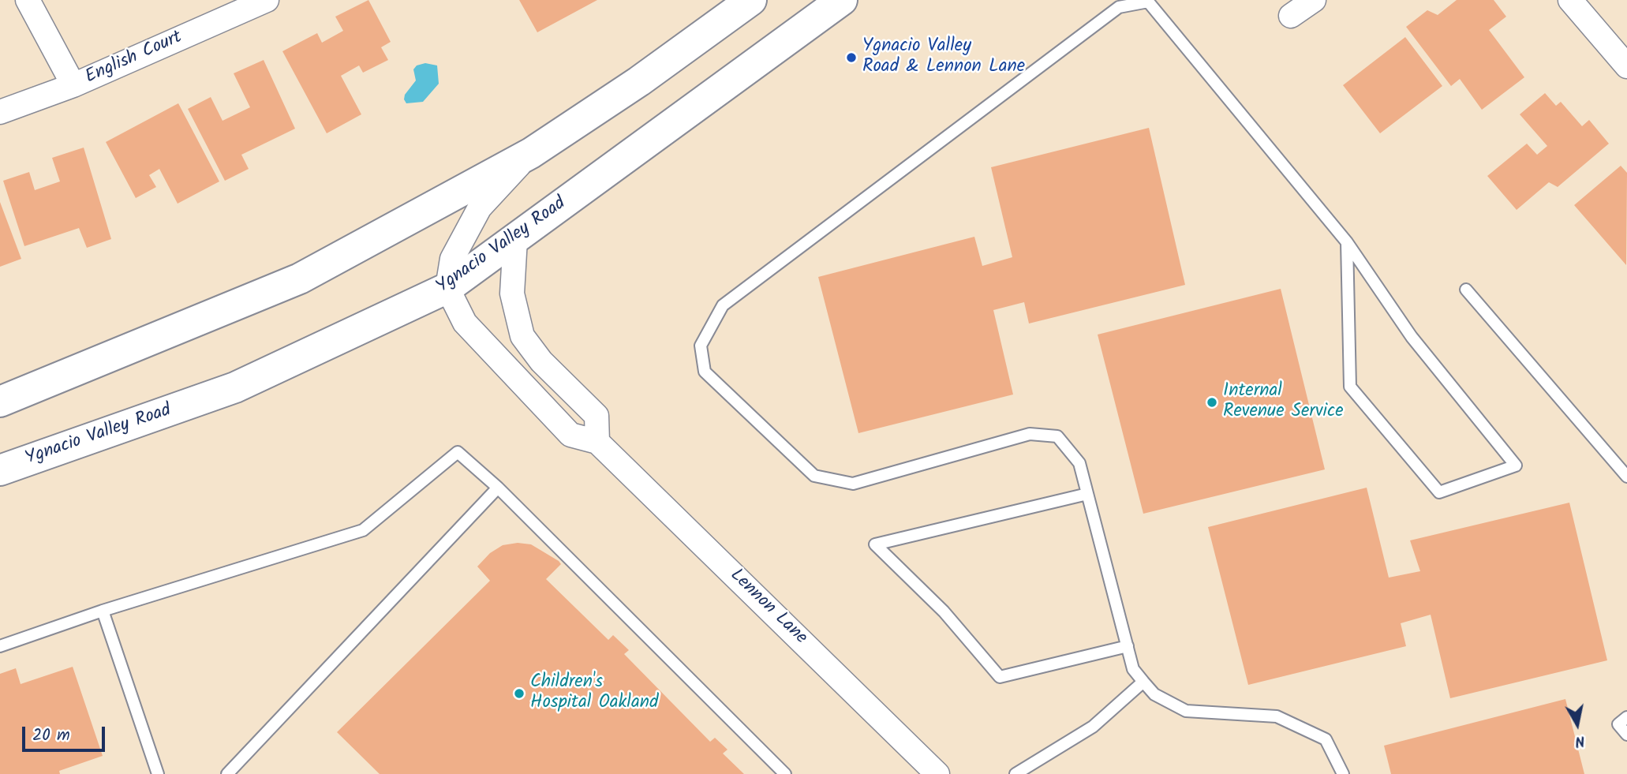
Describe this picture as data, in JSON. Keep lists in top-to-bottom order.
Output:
{
  "streets": {
    "highway": ["Ygnacio Valley Road"],
    "street": ["English Court", "Lennon Lane"]
  },
  "crossings": [
    ["Ygnacio Valley Road", "Lennon Lane"]
  ],
  "places": ["Ygnacio Valley Road & Lennon Lane", "Internal Revenue Service", "Children's Hospital Oakland"],
  "scale_bar": "20 m",
  "north": "bottom"
}
